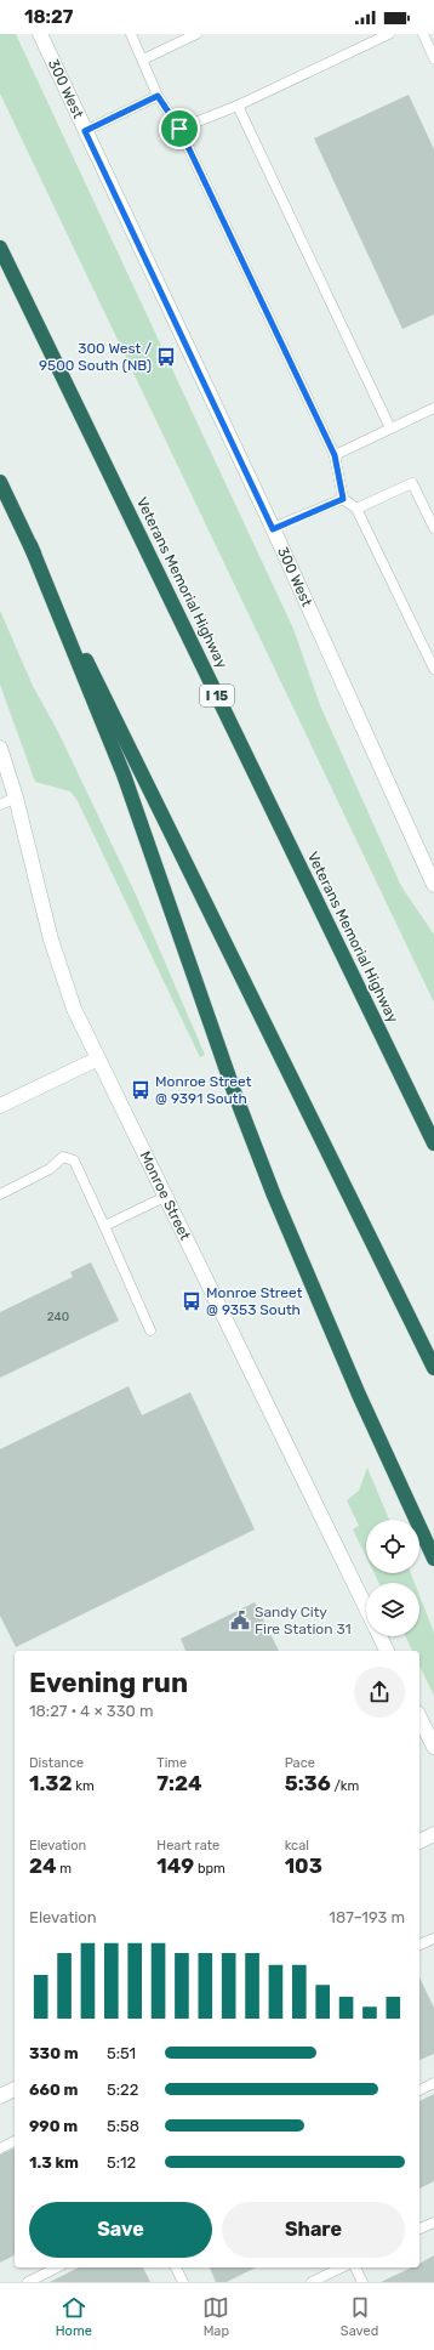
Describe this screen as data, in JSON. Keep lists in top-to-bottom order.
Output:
{
  "streets": {
    "highway": ["Veterans Memorial Highway", "I 15"],
    "street": ["300 West", "Monroe Street"]
  },
  "places": {
    "bus stop": ["300 West / 9500 South (NB)", "Monroe Street @ 9391 South", "Monroe Street @ 9353 South"],
    "public building": ["Sandy City Fire Station 31"]
  },
  "house_numbers": ["240"],
  "page": {
    "status": "18:27",
    "heading": ["Evening run", "18:27 · 4 × 330 m"],
    "stats": [
      ["Distance", "1.32 km"],
      ["Time", "7:24"],
      ["Pace", "5:36 /km"],
      ["Elevation", "24 m"],
      ["Heart rate", "149 bpm"],
      ["kcal", "103"]
    ],
    "chart": ["Elevation", "187–193 m"],
    "list": [
      {
        "name": "330 m",
        "note": "5:51"
      },
      {
        "name": "660 m",
        "note": "5:22"
      },
      {
        "name": "990 m",
        "note": "5:58"
      },
      {
        "name": "1.3 km",
        "note": "5:12"
      }
    ],
    "buttons": ["Save", "Share"],
    "tabs": ["Home", "Map", "Saved"]
  }
}
